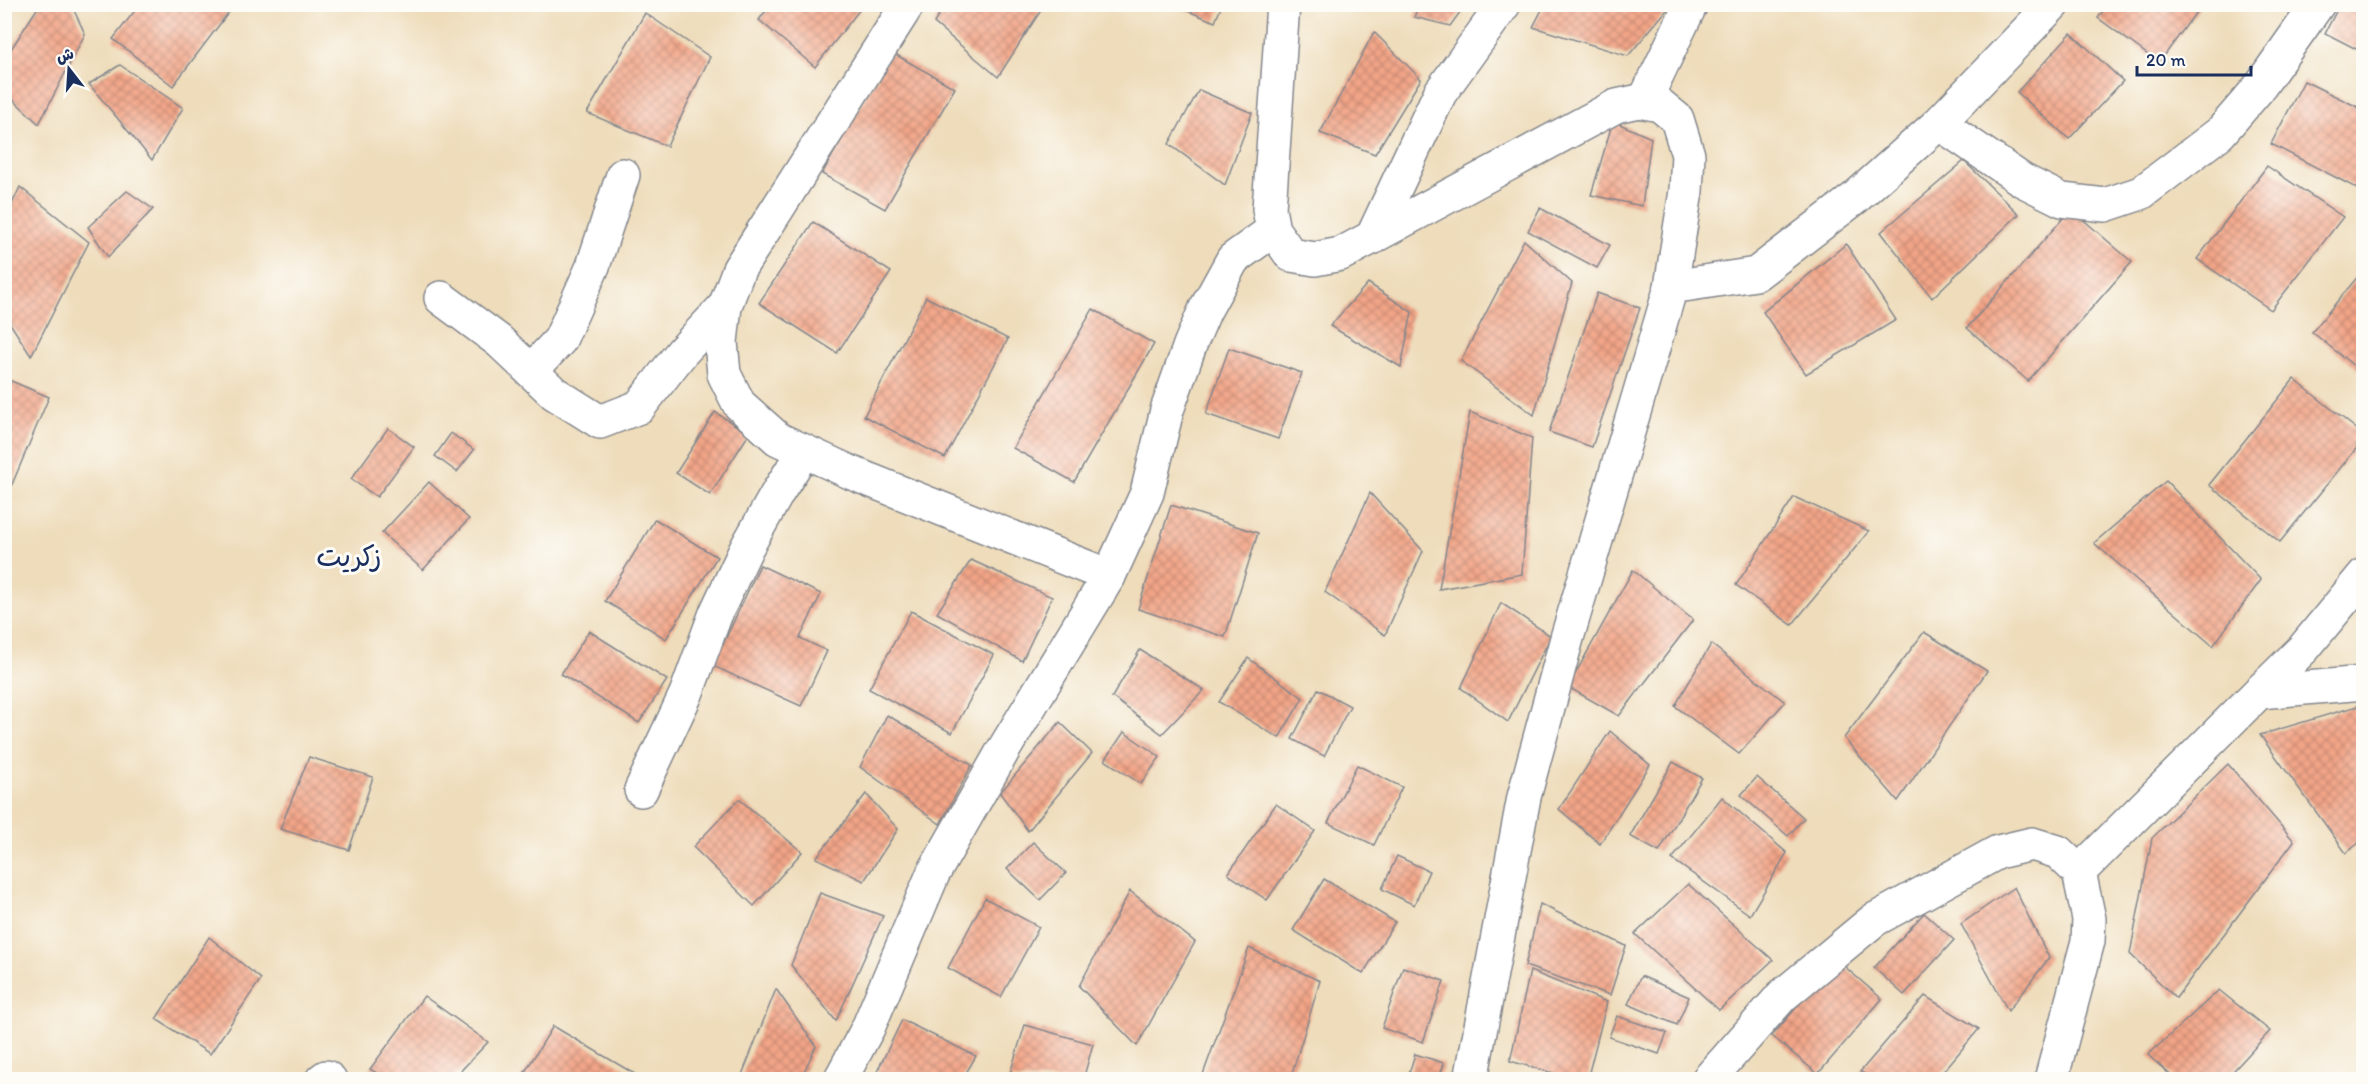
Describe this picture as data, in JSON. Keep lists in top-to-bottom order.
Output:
{
  "districts": ["زكريت"],
  "scale_bar": "20 m",
  "north": "top"
}
